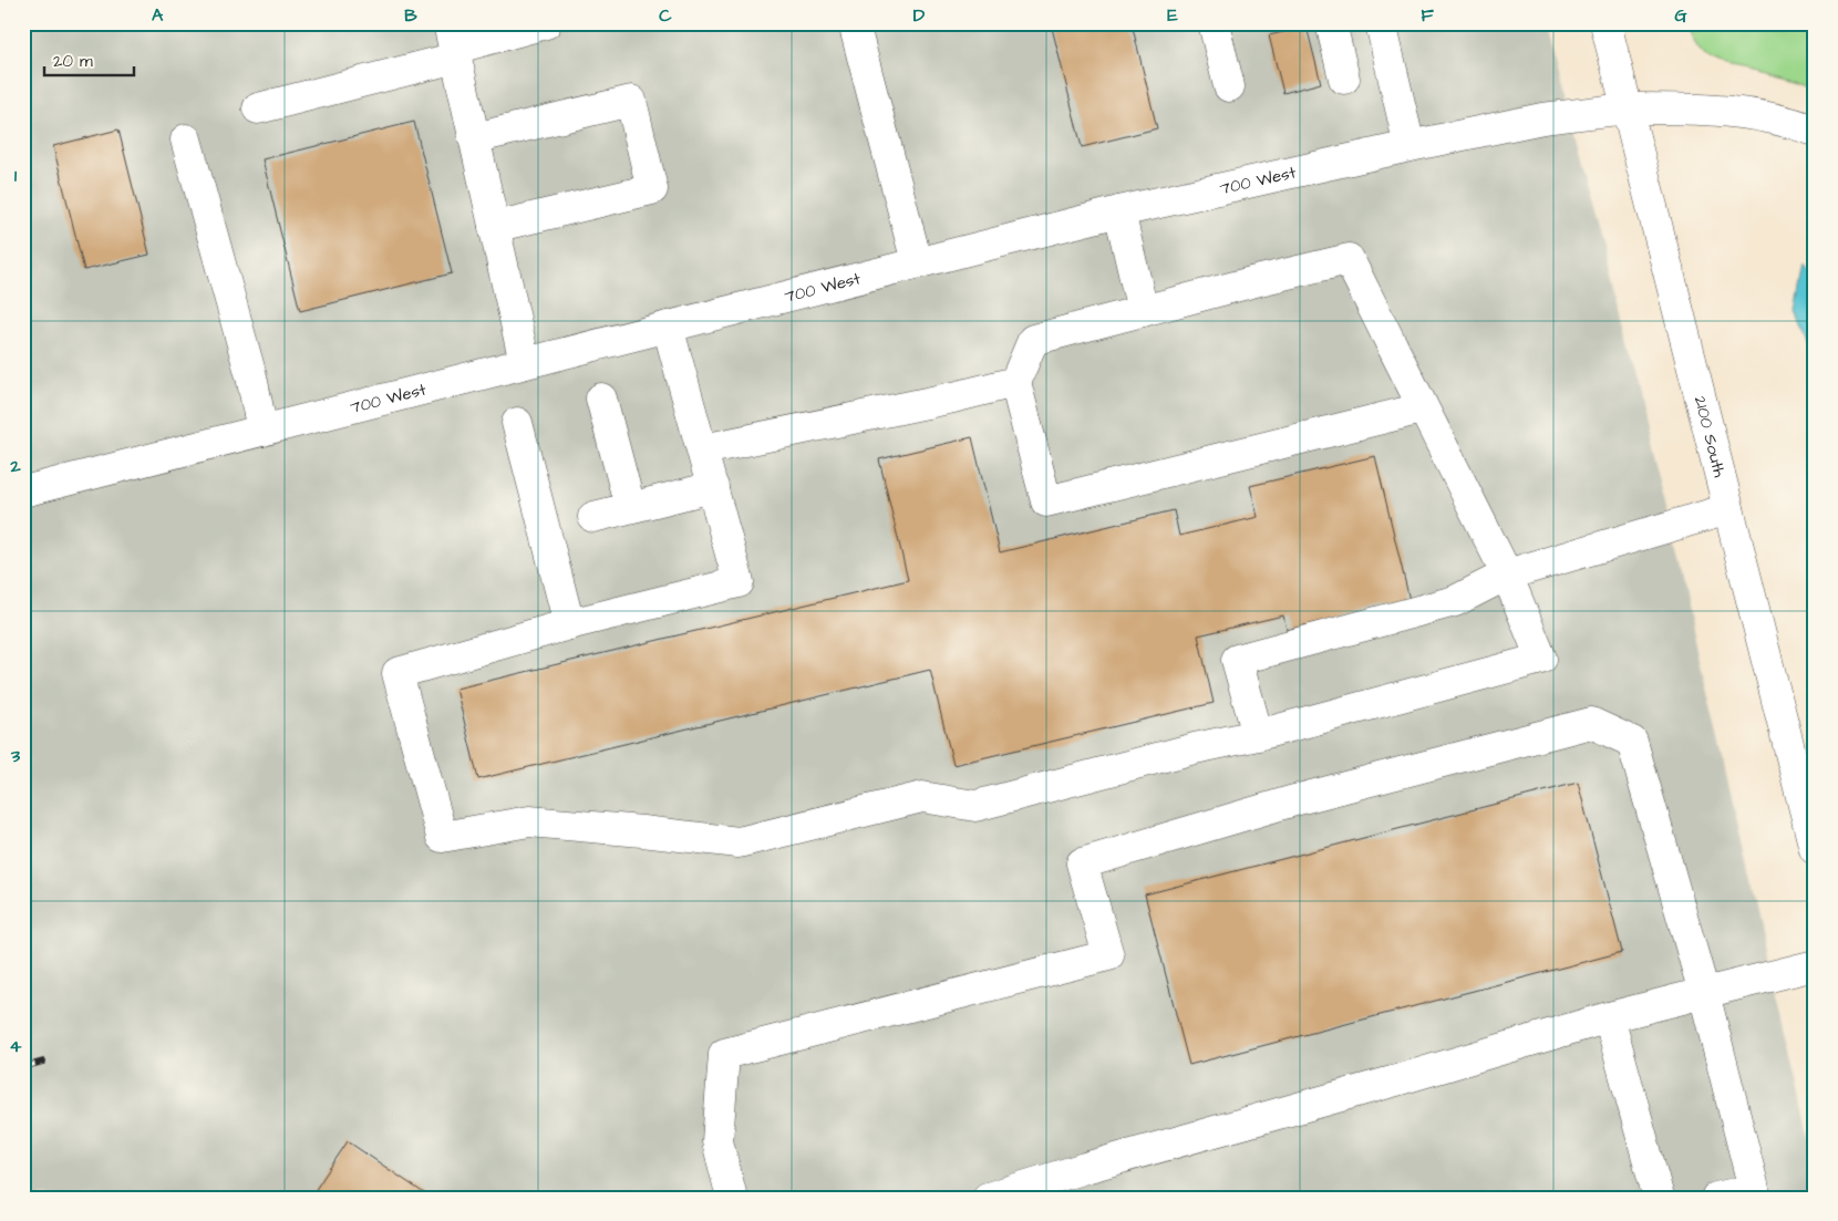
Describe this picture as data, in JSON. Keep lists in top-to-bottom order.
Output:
{
  "streets": {
    "main road": ["700 West", "2100 South"]
  },
  "crossings": [
    ["700 West", "2100 South"]
  ],
  "scale_bar": "20 m",
  "grid": {
    "columns": [
      "A",
      "B",
      "C",
      "D",
      "E",
      "F",
      "G"
    ],
    "rows": [
      "1",
      "2",
      "3",
      "4"
    ]
  }
}
